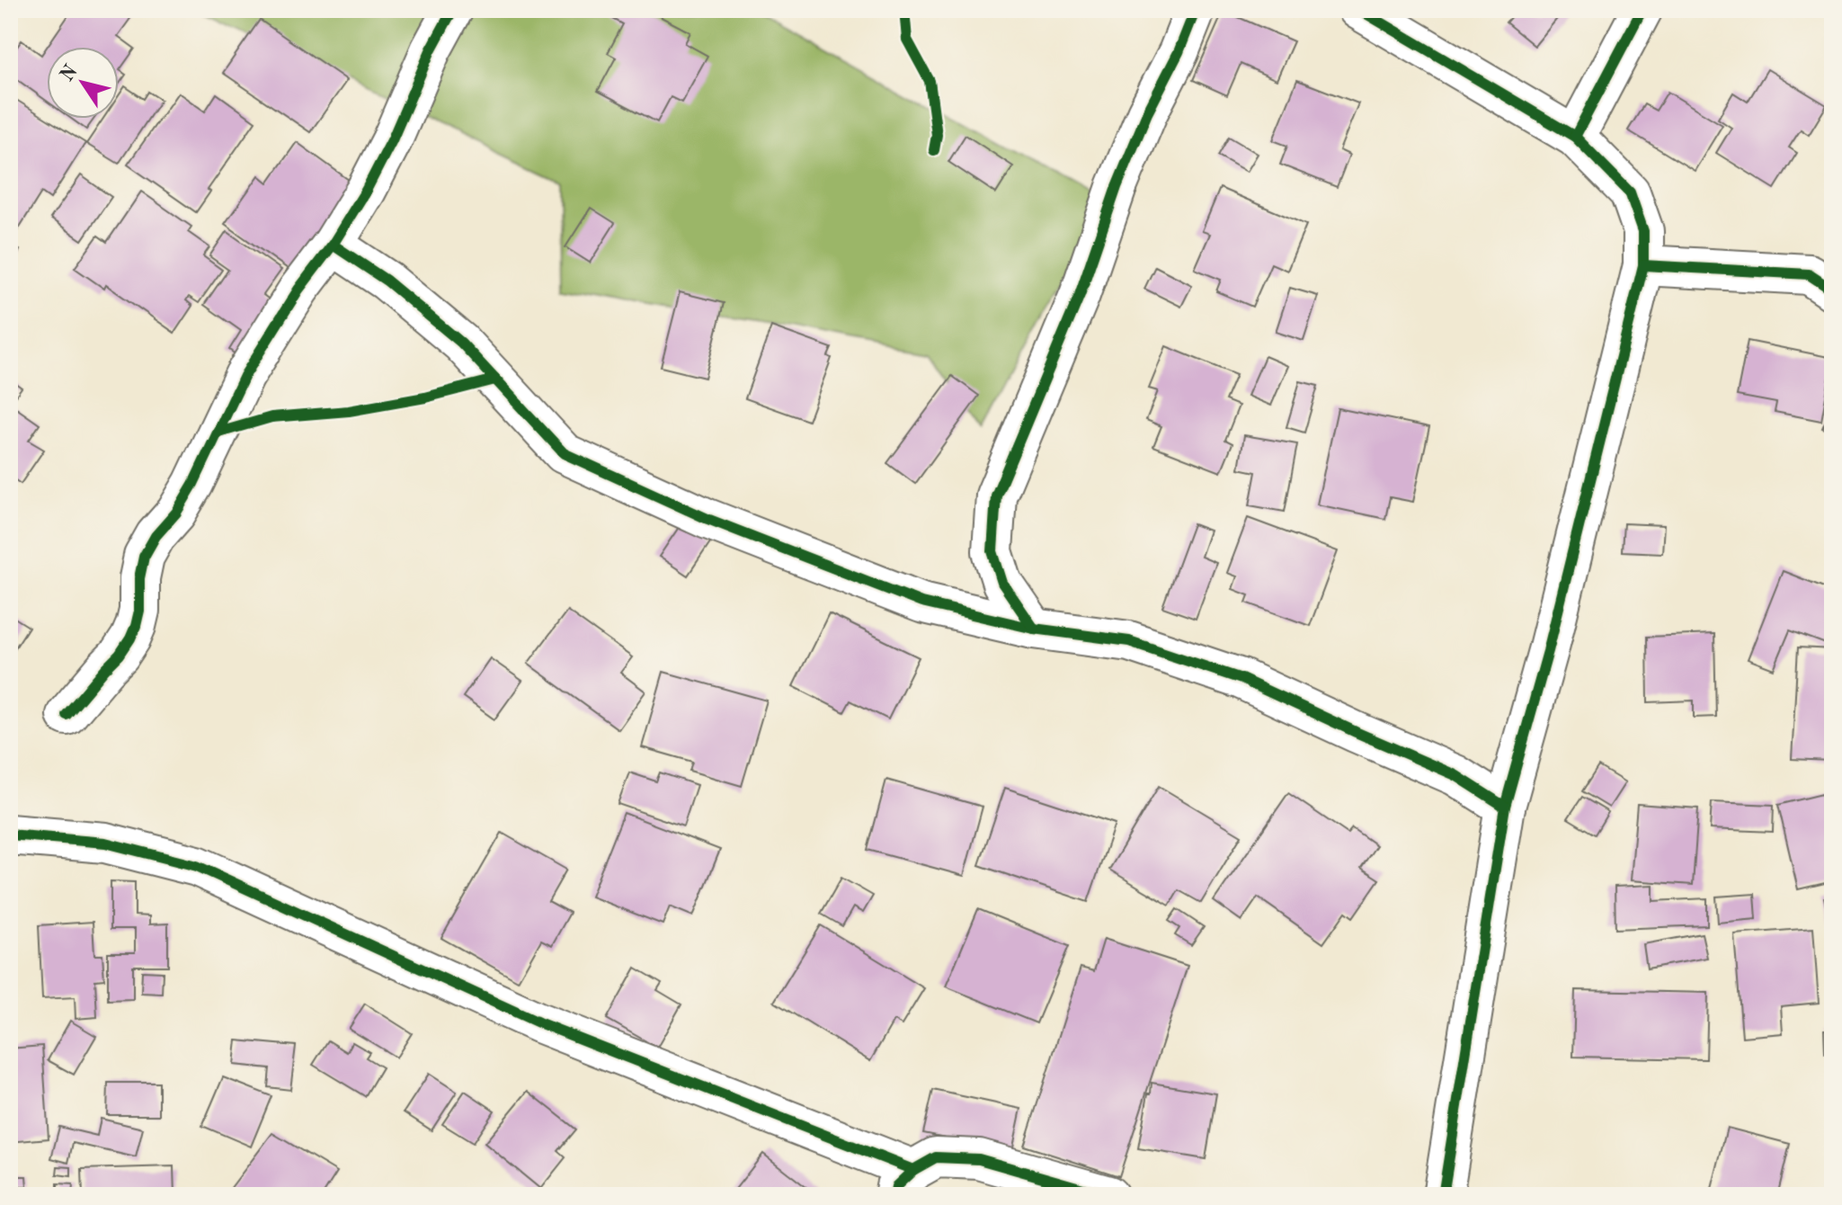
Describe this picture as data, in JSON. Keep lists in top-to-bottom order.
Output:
{
  "north": "top left"
}
